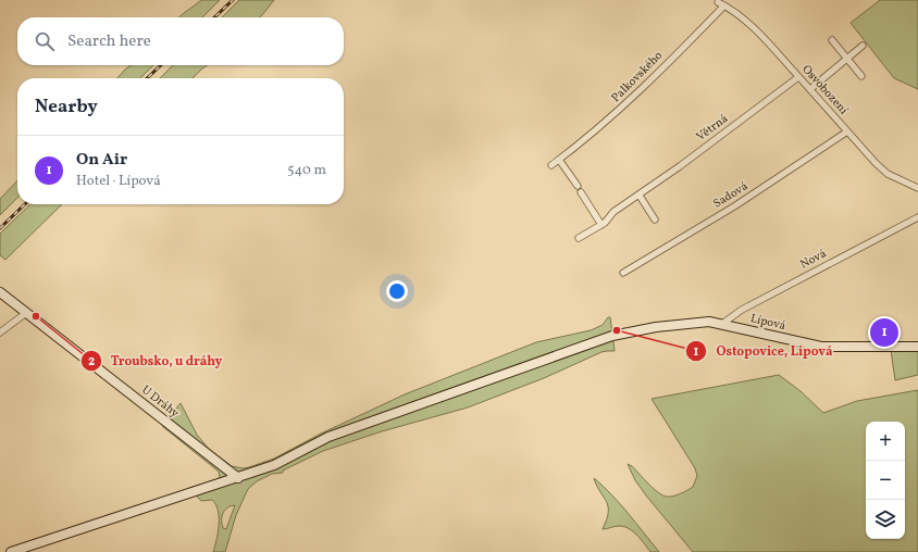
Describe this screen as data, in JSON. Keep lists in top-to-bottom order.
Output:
{
  "streets": {
    "street": [
      "Palkovského",
      "Osvobození",
      "Větrná",
      "Sadová",
      "Nová",
      "Lípová",
      "U Dráhy"
    ]
  },
  "crossings": [
    ["Palkovského", "Osvobození"],
    ["Osvobození", "Větrná"],
    ["Osvobození", "Sadová"],
    ["Nová", "Lípová"],
    ["Lípová", "U Dráhy"]
  ],
  "places": ["Troubsko, u dráhy", "Ostopovice, Lipová"],
  "page": {
    "search": "Search here",
    "heading": "Nearby",
    "list": [
      {
        "mark": "1",
        "name": "On Air",
        "note": "Hotel · Lípová",
        "value": "540 m"
      }
    ],
    "pins": "1",
    "map_buttons": ["+", "−"]
  }
}
